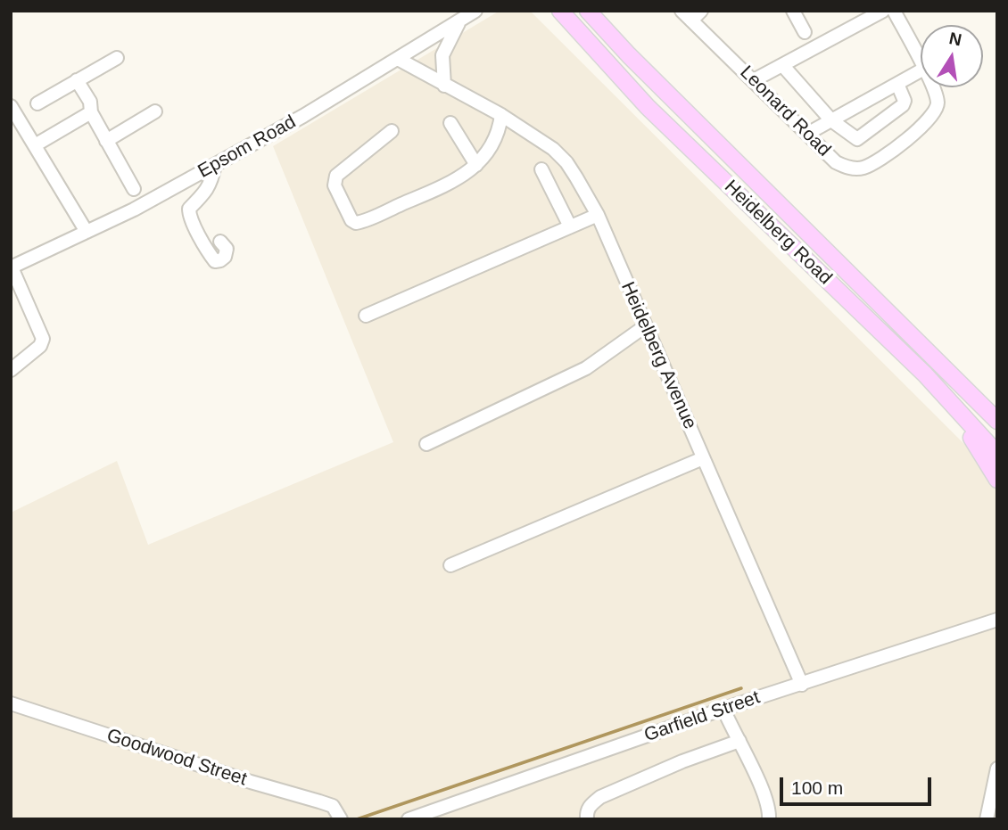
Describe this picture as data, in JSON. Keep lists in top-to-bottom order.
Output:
{
  "streets": {
    "main road": ["Heidelberg Road"],
    "street": [
      "Leonard Road",
      "Epsom Road",
      "Heidelberg Avenue",
      "Garfield Street",
      "Goodwood Street"
    ]
  },
  "crossings": [
    ["Epsom Road", "Heidelberg Avenue"],
    ["Heidelberg Avenue", "Garfield Street"]
  ],
  "scale_bar": "100 m",
  "north": "top"
}
